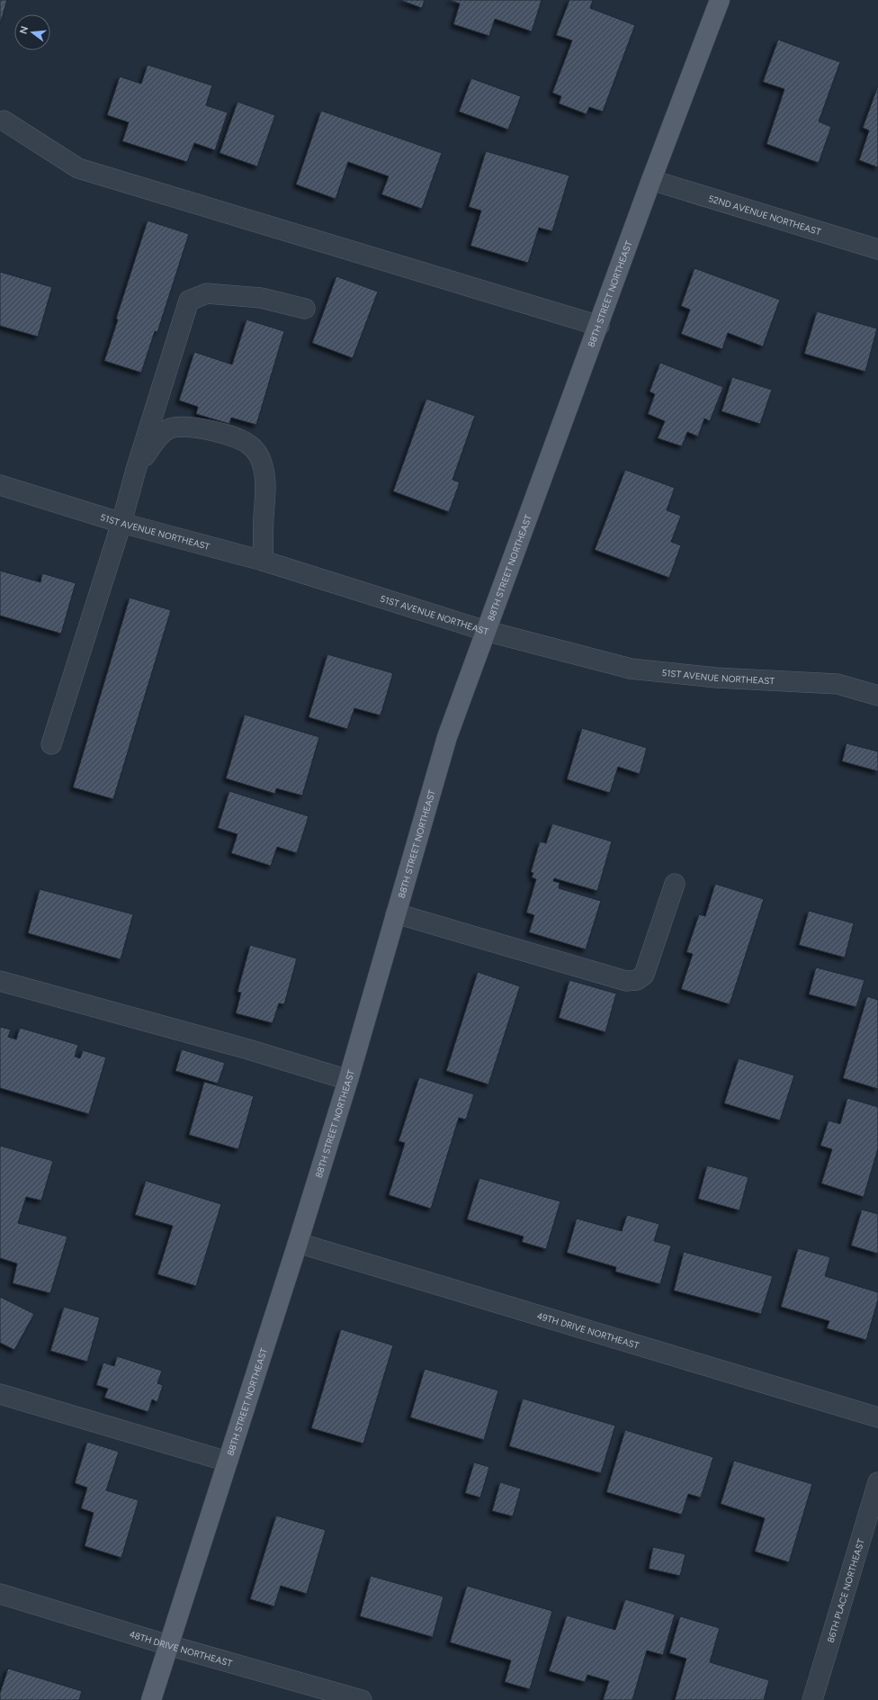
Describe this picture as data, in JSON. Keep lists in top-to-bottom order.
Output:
{
  "streets": {
    "main road": ["88TH STREET NORTHEAST"],
    "street": [
      "52ND AVENUE NORTHEAST",
      "51ST AVENUE NORTHEAST",
      "49TH DRIVE NORTHEAST",
      "86TH PLACE NORTHEAST",
      "48TH DRIVE NORTHEAST"
    ]
  },
  "crossings": [
    ["52ND AVENUE NORTHEAST", "88TH STREET NORTHEAST"],
    ["88TH STREET NORTHEAST", "51ST AVENUE NORTHEAST"],
    ["88TH STREET NORTHEAST", "49TH DRIVE NORTHEAST"],
    ["88TH STREET NORTHEAST", "48TH DRIVE NORTHEAST"]
  ],
  "north": "left"
}
